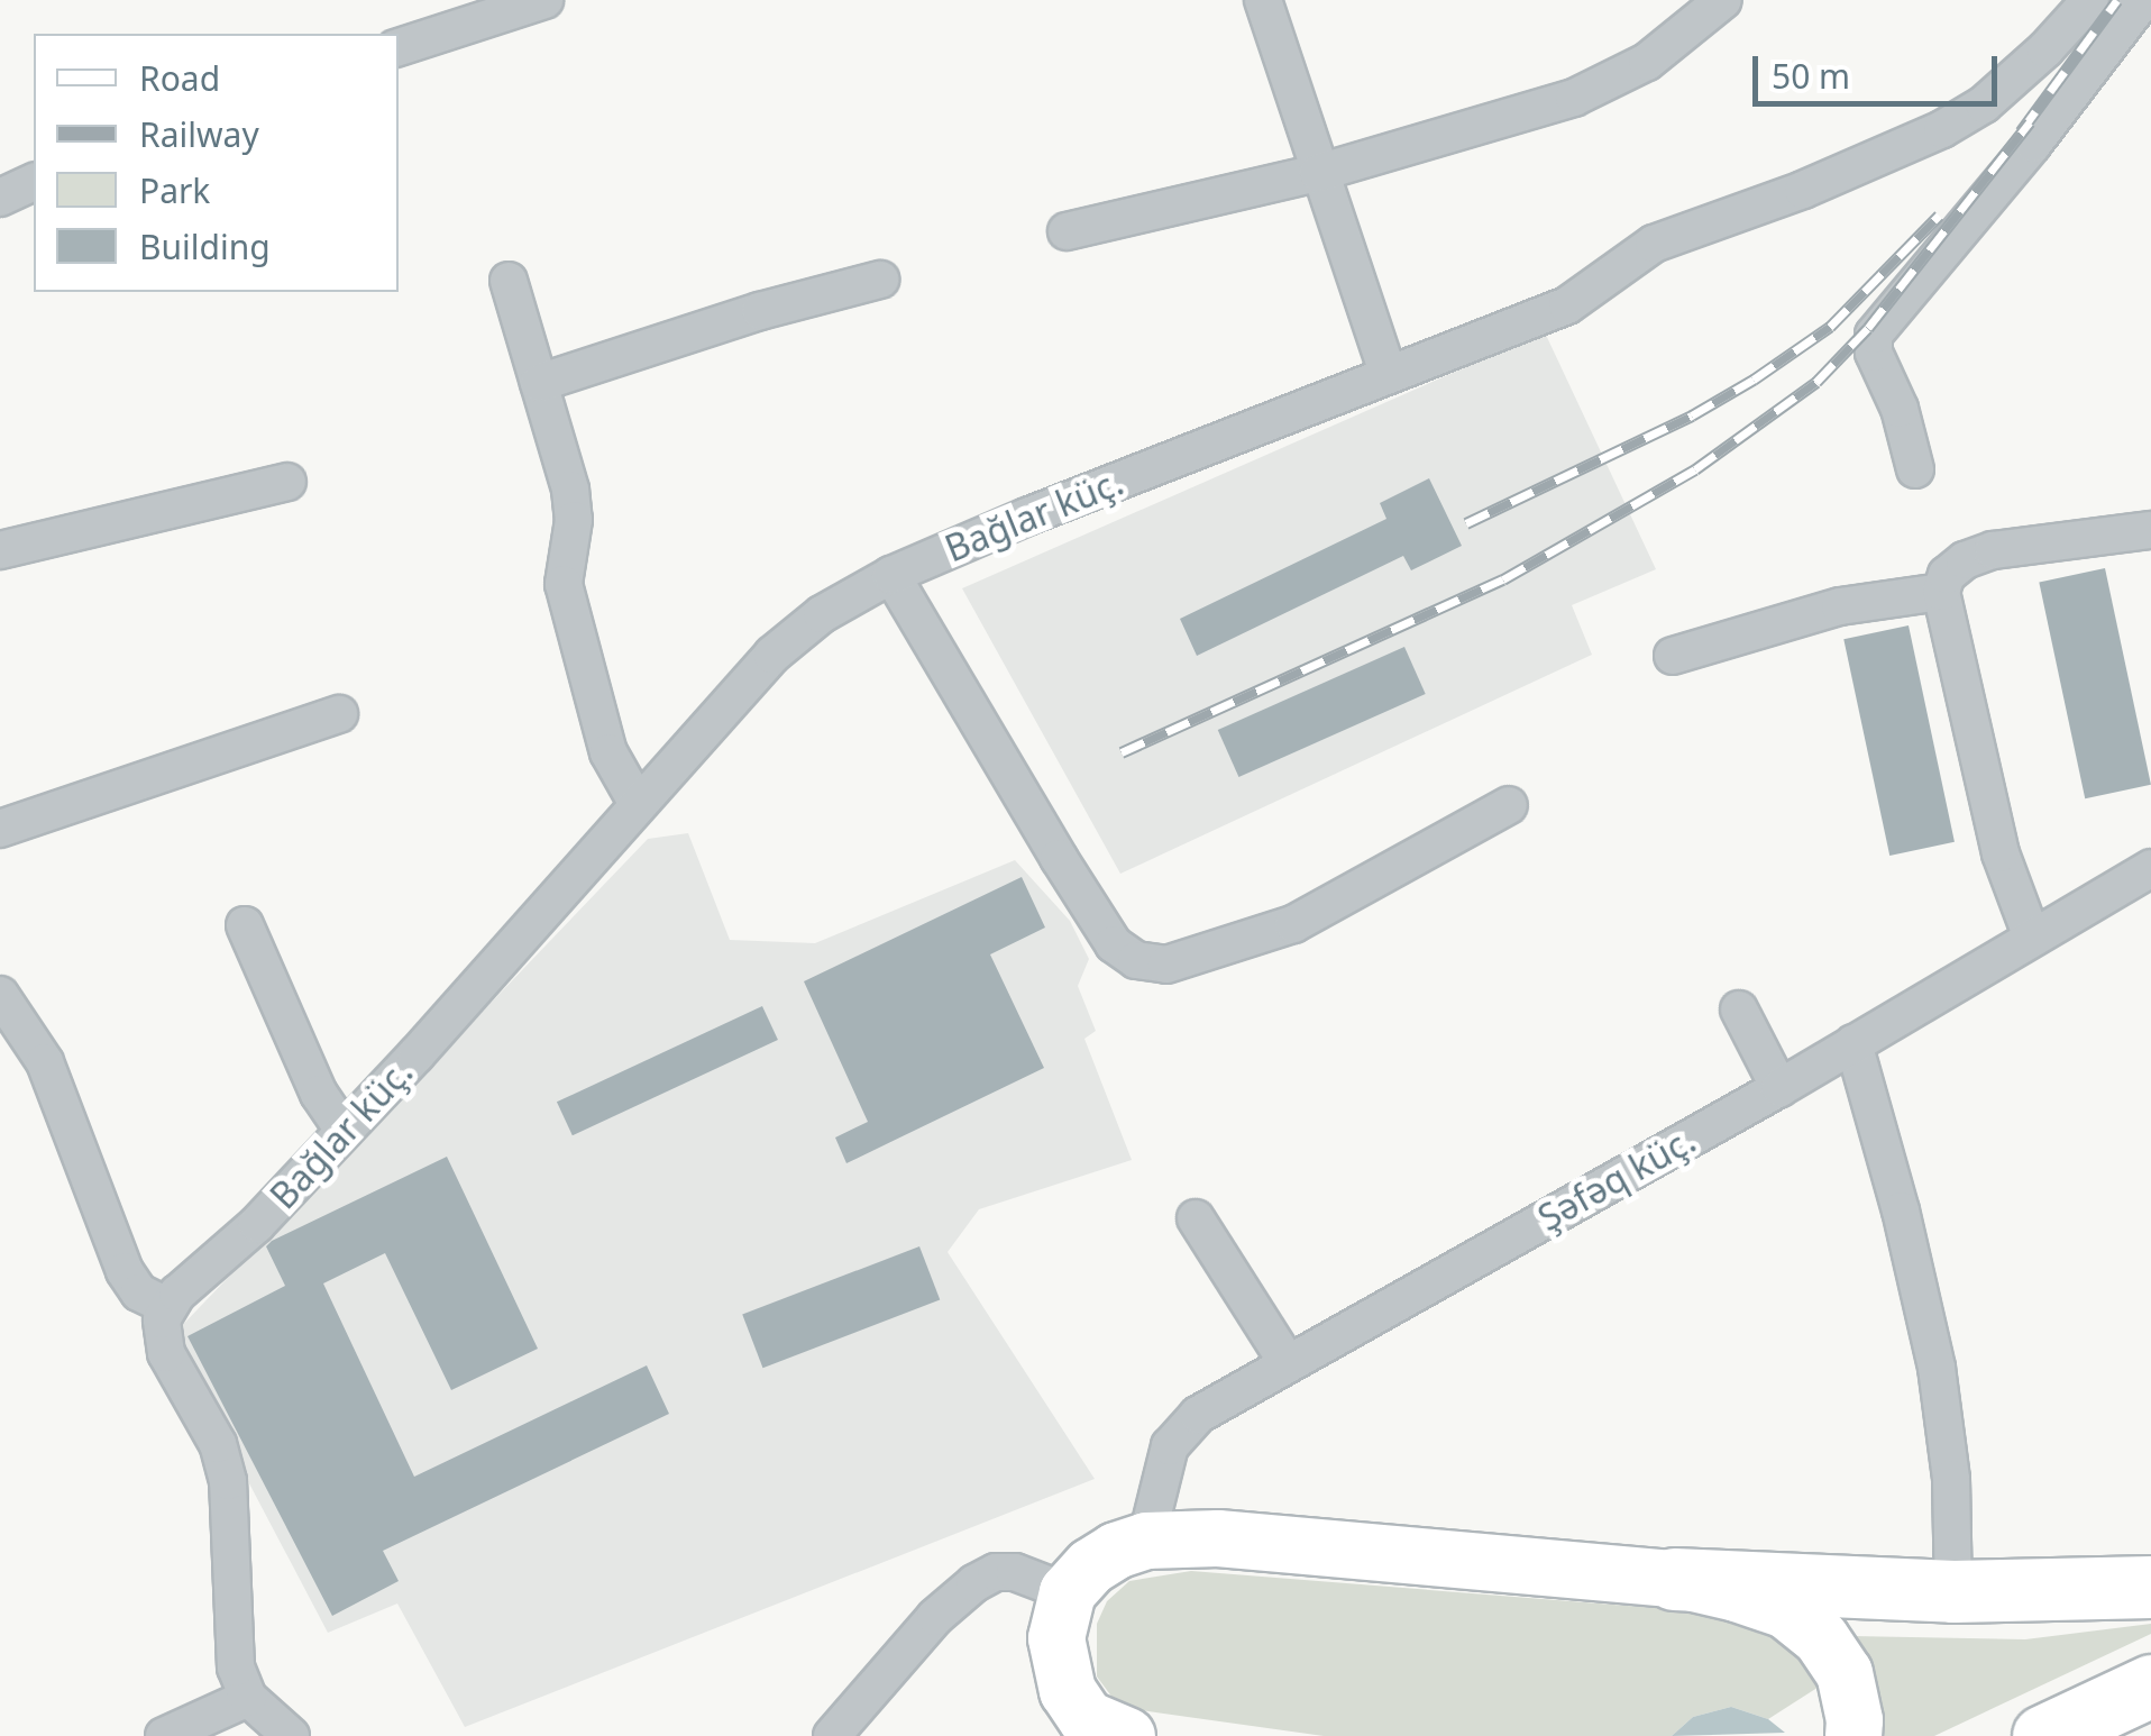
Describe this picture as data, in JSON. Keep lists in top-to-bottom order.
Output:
{
  "streets": {
    "street": ["Bağlar küç.", "Şəfəq küç."]
  },
  "legend": [
    "Road",
    "Railway",
    "Park",
    "Building"
  ],
  "scale_bar": "50 m"
}
